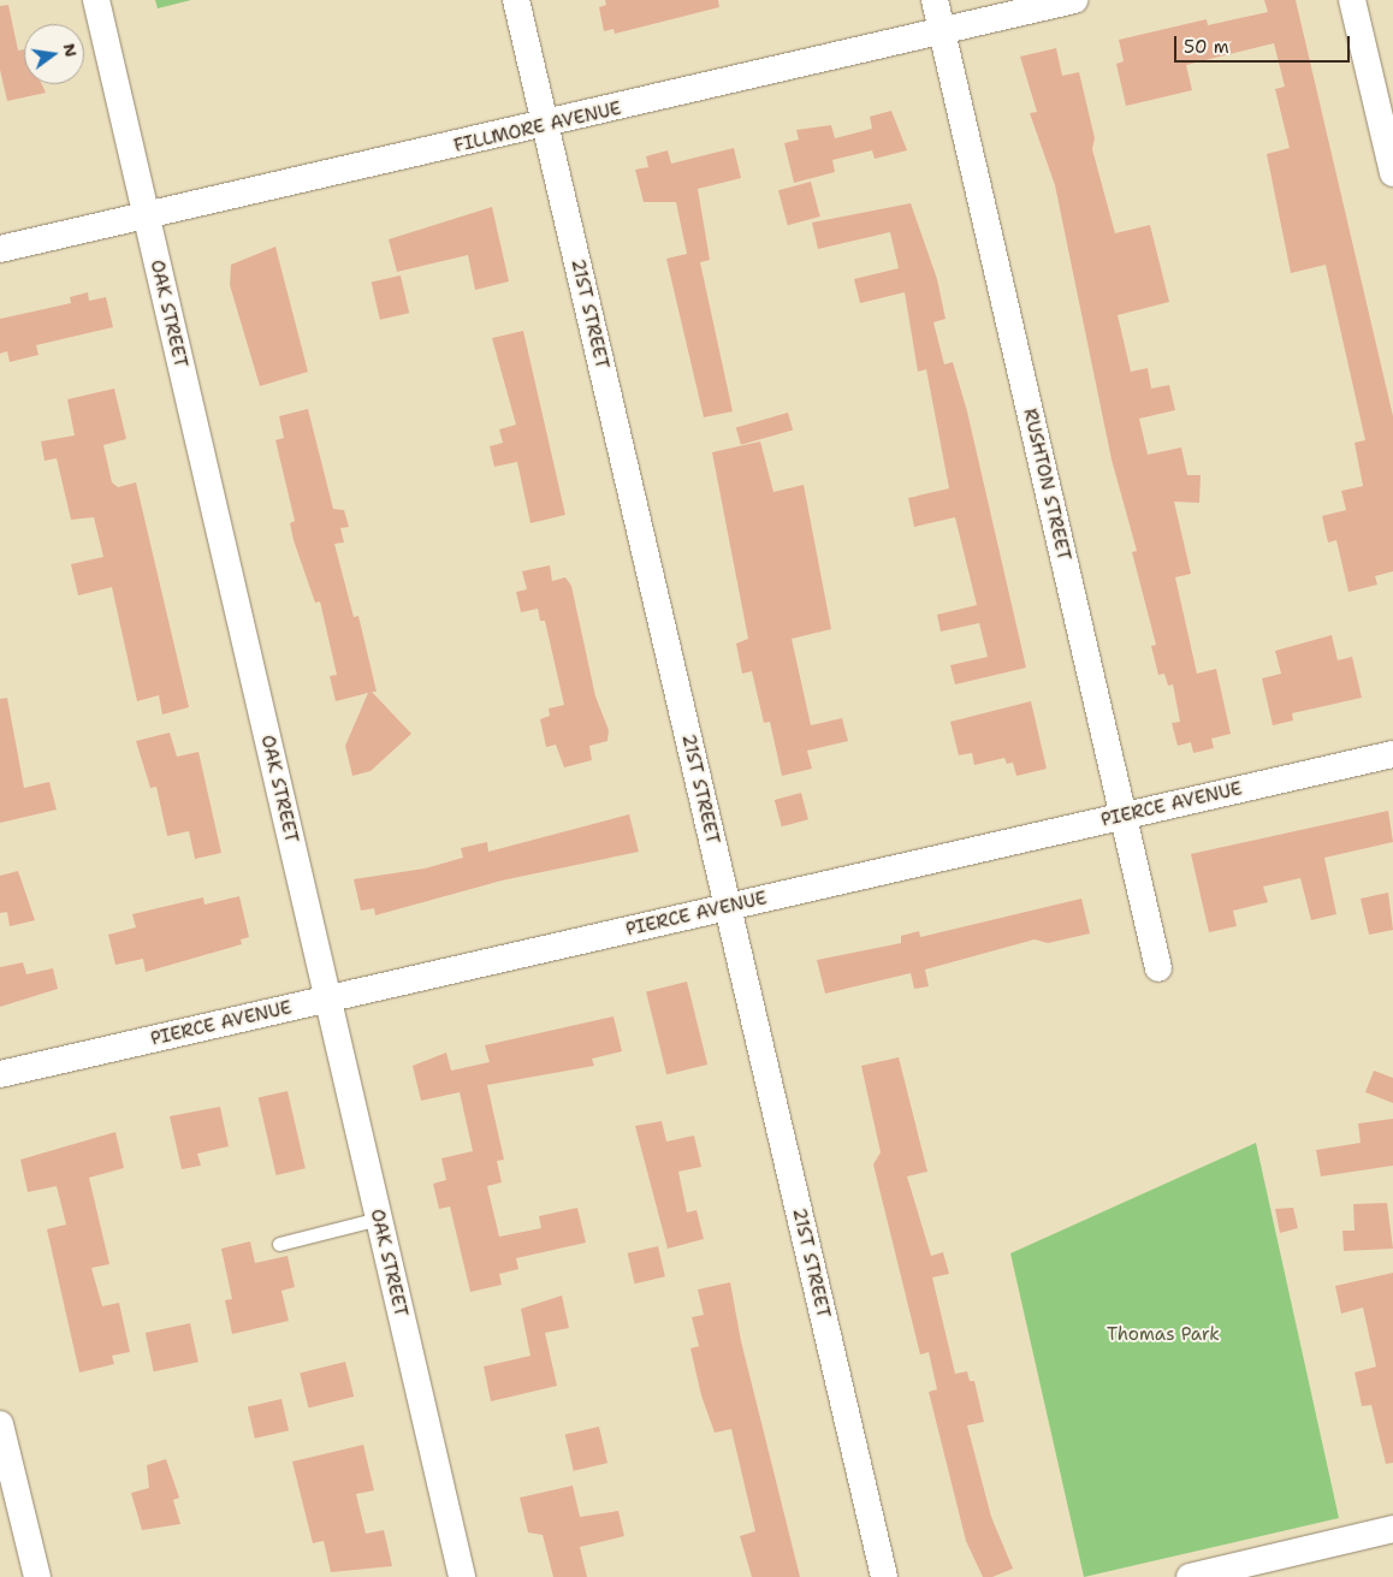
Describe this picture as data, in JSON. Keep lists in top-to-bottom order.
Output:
{
  "streets": {
    "street": [
      "FILLMORE AVENUE",
      "OAK STREET",
      "21ST STREET",
      "RUSHTON STREET",
      "PIERCE AVENUE"
    ]
  },
  "crossings": [
    ["FILLMORE AVENUE", "OAK STREET"],
    ["FILLMORE AVENUE", "21ST STREET"],
    ["FILLMORE AVENUE", "RUSHTON STREET"],
    ["OAK STREET", "PIERCE AVENUE"],
    ["21ST STREET", "PIERCE AVENUE"],
    ["RUSHTON STREET", "PIERCE AVENUE"]
  ],
  "parks": ["Thomas Park"],
  "scale_bar": "50 m",
  "north": "right"
}
